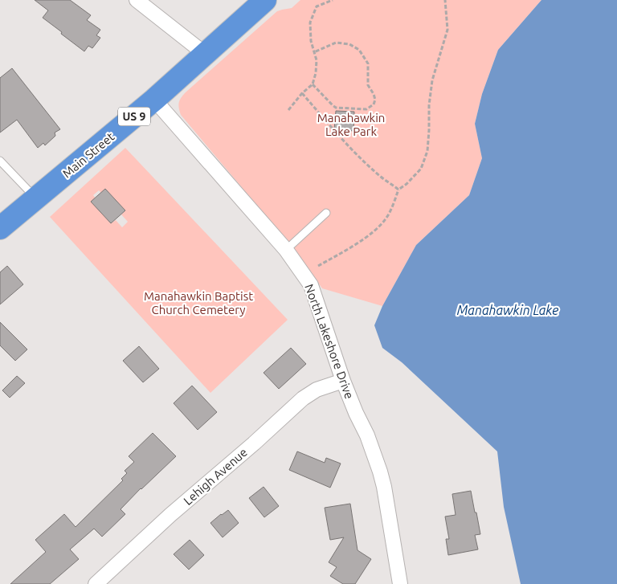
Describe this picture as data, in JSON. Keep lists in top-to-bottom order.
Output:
{
  "streets": {
    "highway": ["US 9", "Main Street"],
    "street": ["North Lakeshore Drive", "Lehigh Avenue"]
  },
  "crossings": [
    ["Main Street", "North Lakeshore Drive"],
    ["North Lakeshore Drive", "Lehigh Avenue"]
  ],
  "water": ["Manahawkin Lake"],
  "parks": ["Manahawkin Lake Park", "Manahawkin Baptist Church Cemetery"]
}
